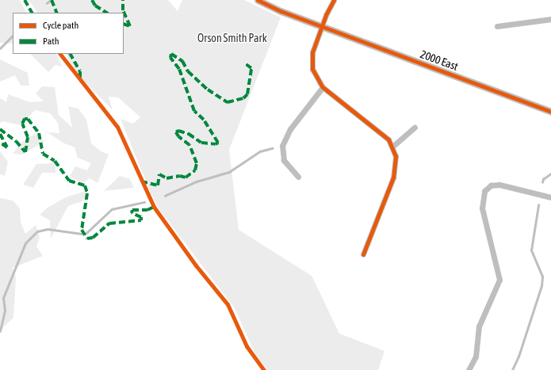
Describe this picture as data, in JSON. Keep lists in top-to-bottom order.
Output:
{
  "streets": {
    "street": ["2000 East"]
  },
  "parks": ["Orson Smith Park"],
  "legend": ["Cycle path", "Path"]
}
